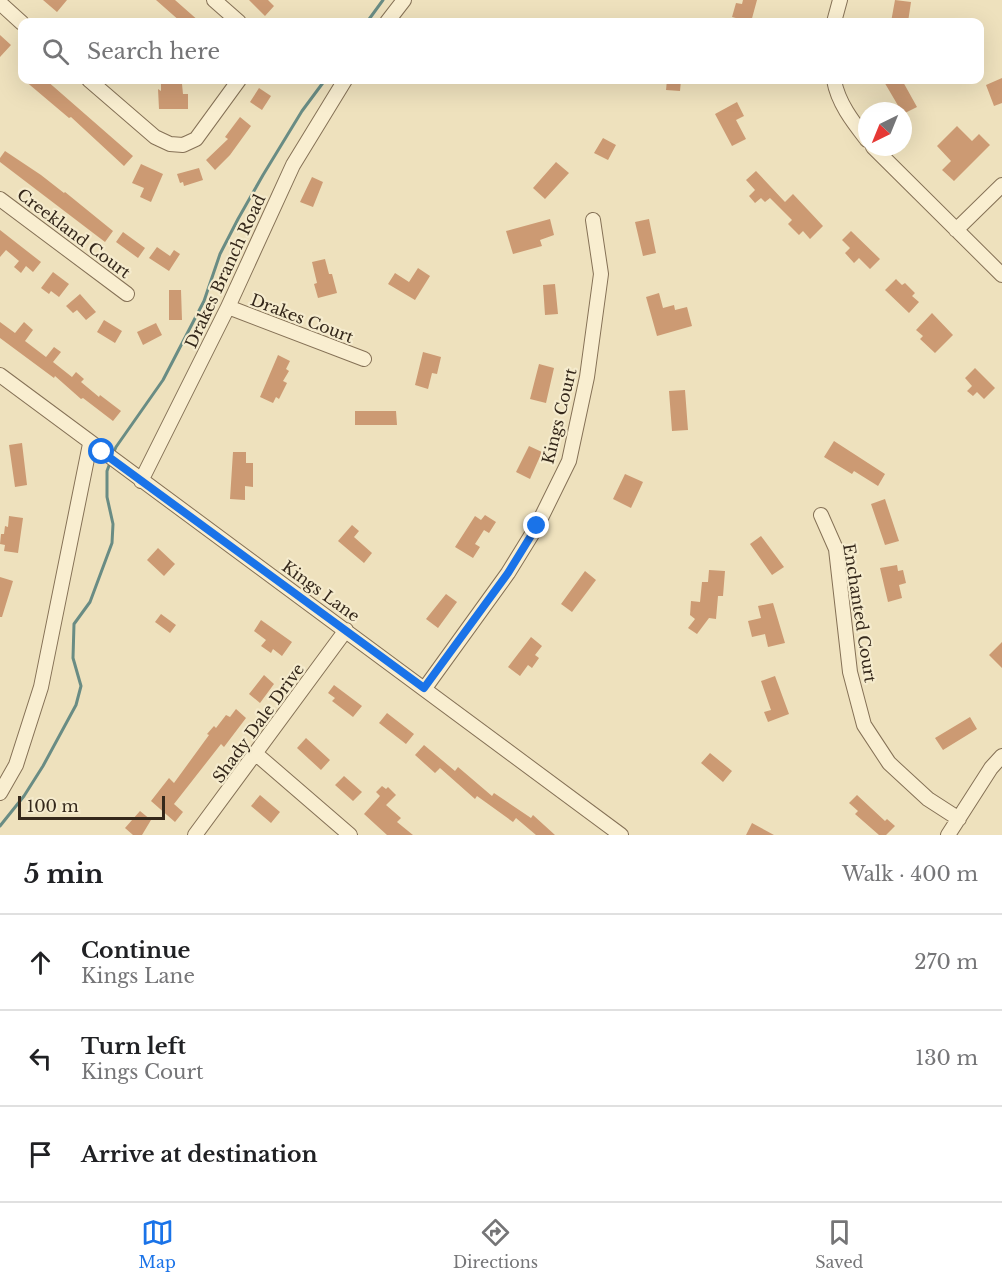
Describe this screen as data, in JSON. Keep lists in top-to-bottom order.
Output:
{
  "streets": {
    "street": [
      "Creekland Court",
      "Drakes Branch Road",
      "Drakes Court",
      "Kings Court",
      "Kings Lane",
      "Enchanted Court",
      "Shady Dale Drive"
    ]
  },
  "crossings": [
    ["Drakes Branch Road", "Drakes Court"],
    ["Drakes Branch Road", "Kings Lane"],
    ["Kings Court", "Kings Lane"],
    ["Kings Lane", "Shady Dale Drive"]
  ],
  "scale_bar": "100 m",
  "north": "bottom left",
  "page": {
    "search": "Search here",
    "scale": "100 m",
    "heading": ["5 min", "Walk · 400 m"],
    "list": [
      ["Continue", "Kings Lane", "270 m"],
      ["Turn left", "Kings Court", "130 m"],
      "Arrive at destination"
    ],
    "nav": ["Map", "Directions", "Saved"]
  }
}
